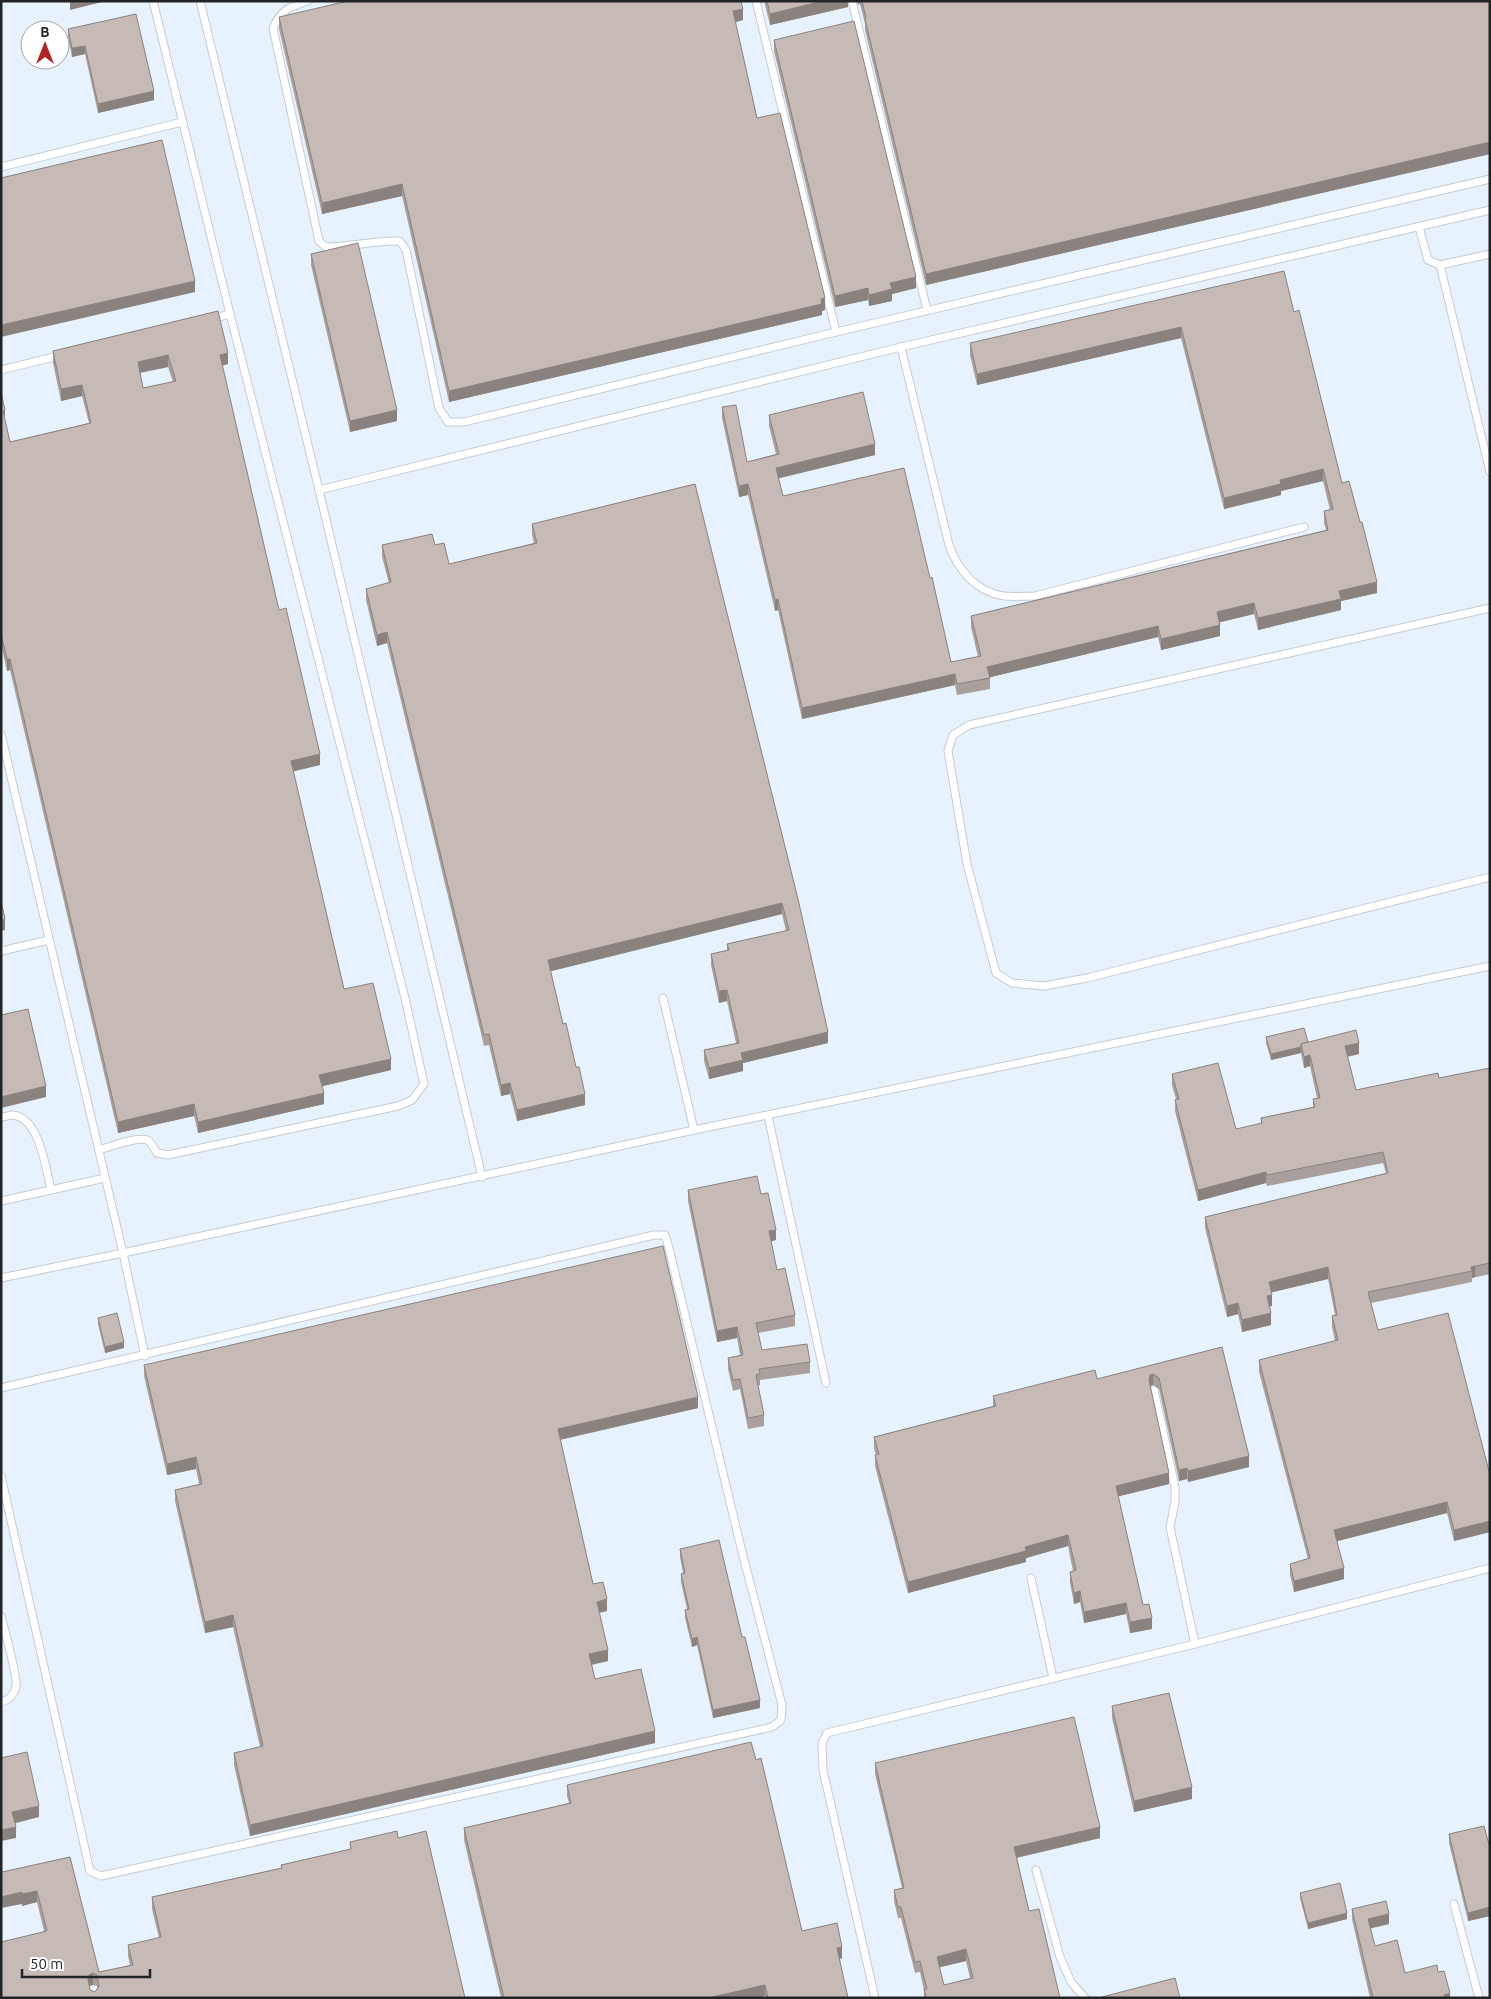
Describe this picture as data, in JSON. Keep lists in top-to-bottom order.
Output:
{
  "scale_bar": "50 m",
  "north": "top"
}
